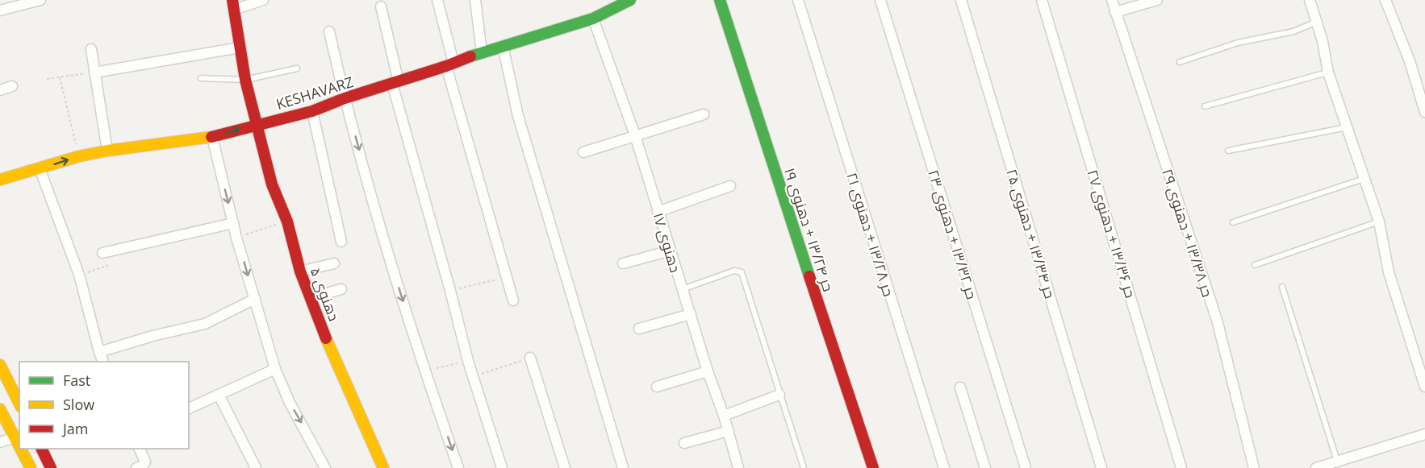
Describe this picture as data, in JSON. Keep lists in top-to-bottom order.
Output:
{
  "streets": {
    "street": [
      "KESHAVARZ",
      "حر ۱۳/۲۴ + دهنوی ۱۹",
      "حر ۱۳/۳۸ + دهنوی ۲۹",
      "حر ۱۳/۳۴ + دهنوی ۲۵",
      "حر ۱۳/۳۶ + دهنوی ۲۷",
      "حر ۱۳/۲۸ + دهنوی ۲۱",
      "حر ۱۳/۳۲ + دهنوی ۲۳",
      "دهنوی ۱۷",
      "دهنوی ۵"
    ]
  },
  "crossings": [
    ["KESHAVARZ", "دهنوی ۱۷"],
    ["KESHAVARZ", "دهنوی ۵"]
  ],
  "legend": ["Fast", "Slow", "Jam"]
}
